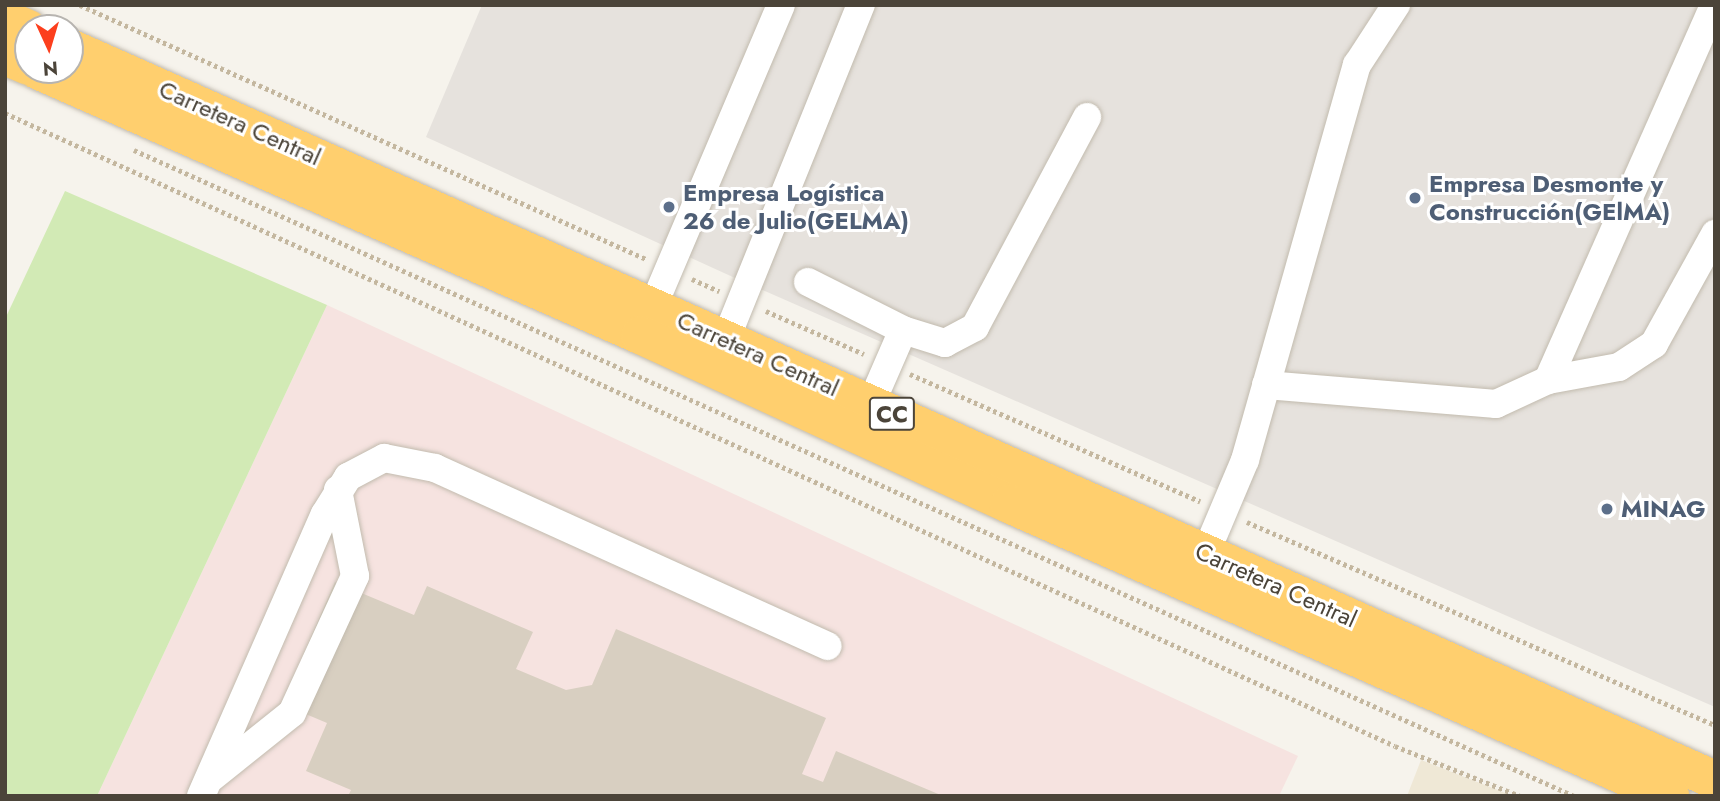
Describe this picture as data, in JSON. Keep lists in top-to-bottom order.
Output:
{
  "streets": {
    "highway": ["Carretera Central", "CC"]
  },
  "places": ["Empresa Desmonte y Construcción(GElMA)", "Empresa Logística 26 de Julio(GELMA)", "MINAG"],
  "north": "bottom"
}
